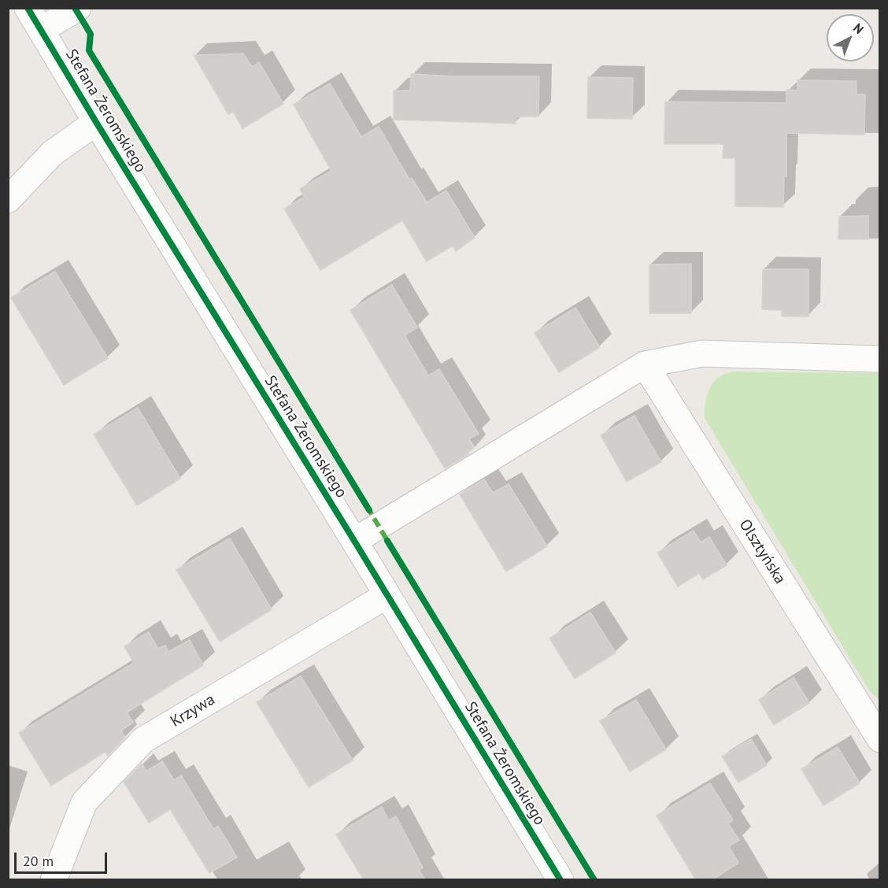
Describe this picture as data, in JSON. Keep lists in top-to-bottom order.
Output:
{
  "streets": {
    "street": ["Stefana Żeromskiego", "Olsztyńska", "Krzywa"]
  },
  "crossings": [
    ["Stefana Żeromskiego", "Krzywa"]
  ],
  "scale_bar": "20 m",
  "north": "top right"
}
